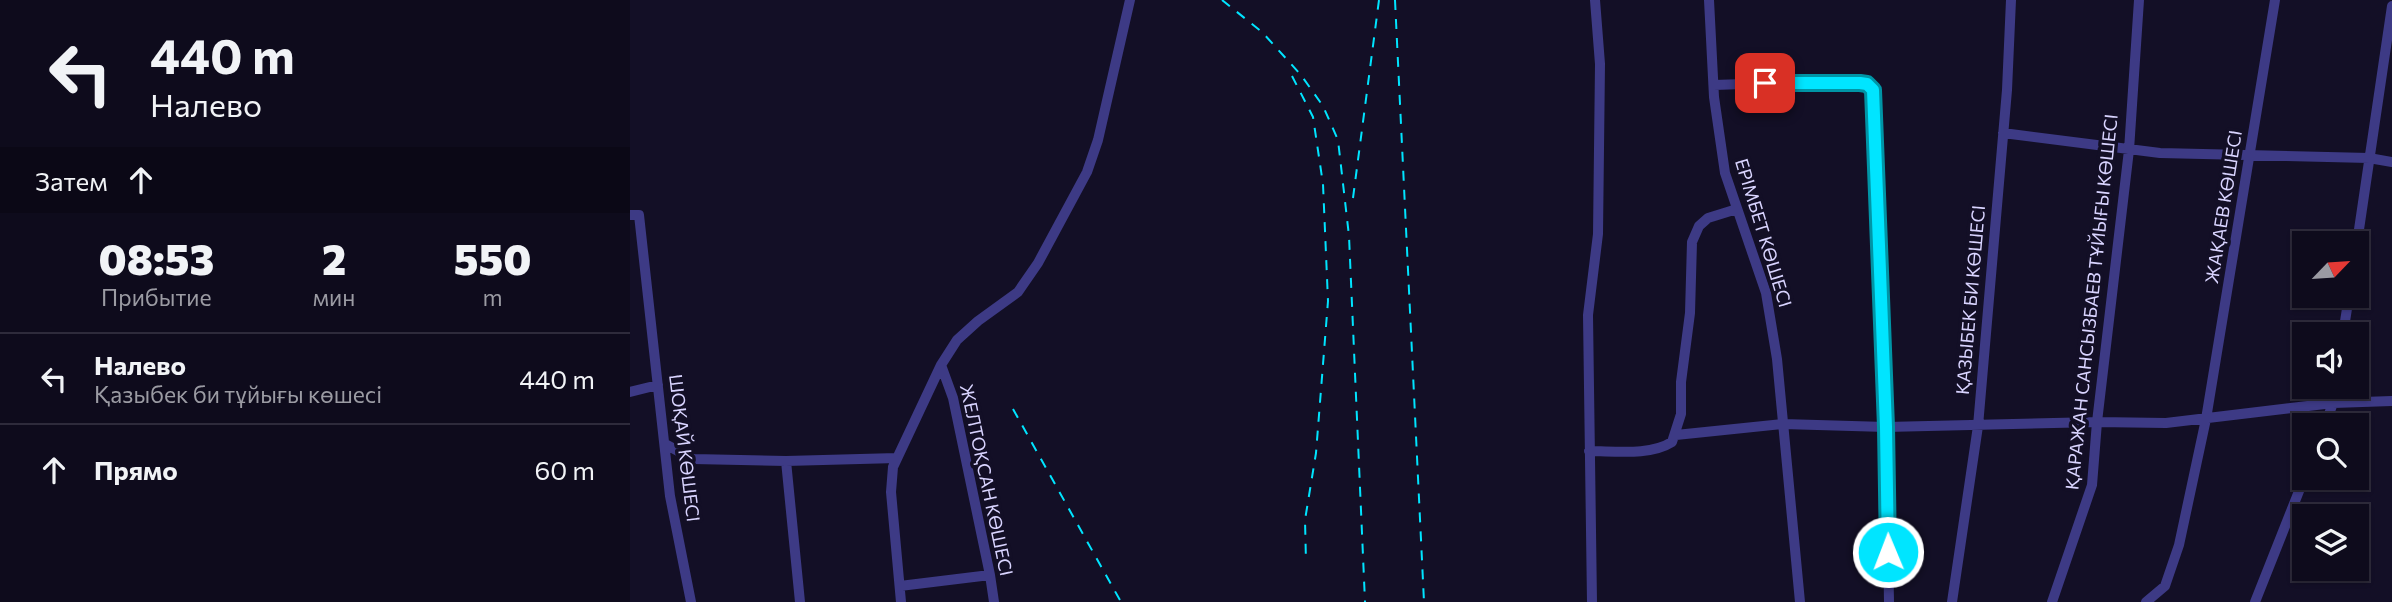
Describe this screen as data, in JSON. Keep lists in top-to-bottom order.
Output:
{
  "streets": {
    "street": [
      "ЖАҚАЕВ КӨШЕСІ",
      "ЕРІМБЕТ КӨШЕСІ",
      "ҚАЗЫБЕК БИ КӨШЕСІ",
      "ҚАРАЖАН САНСЫЗБАЕВ ТҰЙЫҒЫ КӨШЕСІ",
      "ШОҚАЙ КӨШЕСІ",
      "ЖЕЛТОҚСАН КӨШЕСІ"
    ]
  },
  "north": "top right",
  "page": {
    "turn": ["440 m", "Налево"],
    "then": "Затем",
    "eta": [
      "08:53",
      "Прибытие",
      "2",
      "мин",
      "550",
      "m"
    ],
    "list": [
      {
        "name": "Налево",
        "note": "Қазыбек би тұйығы көшесі",
        "value": "440 m"
      },
      {
        "name": "Прямо",
        "value": "60 m"
      }
    ]
  }
}
